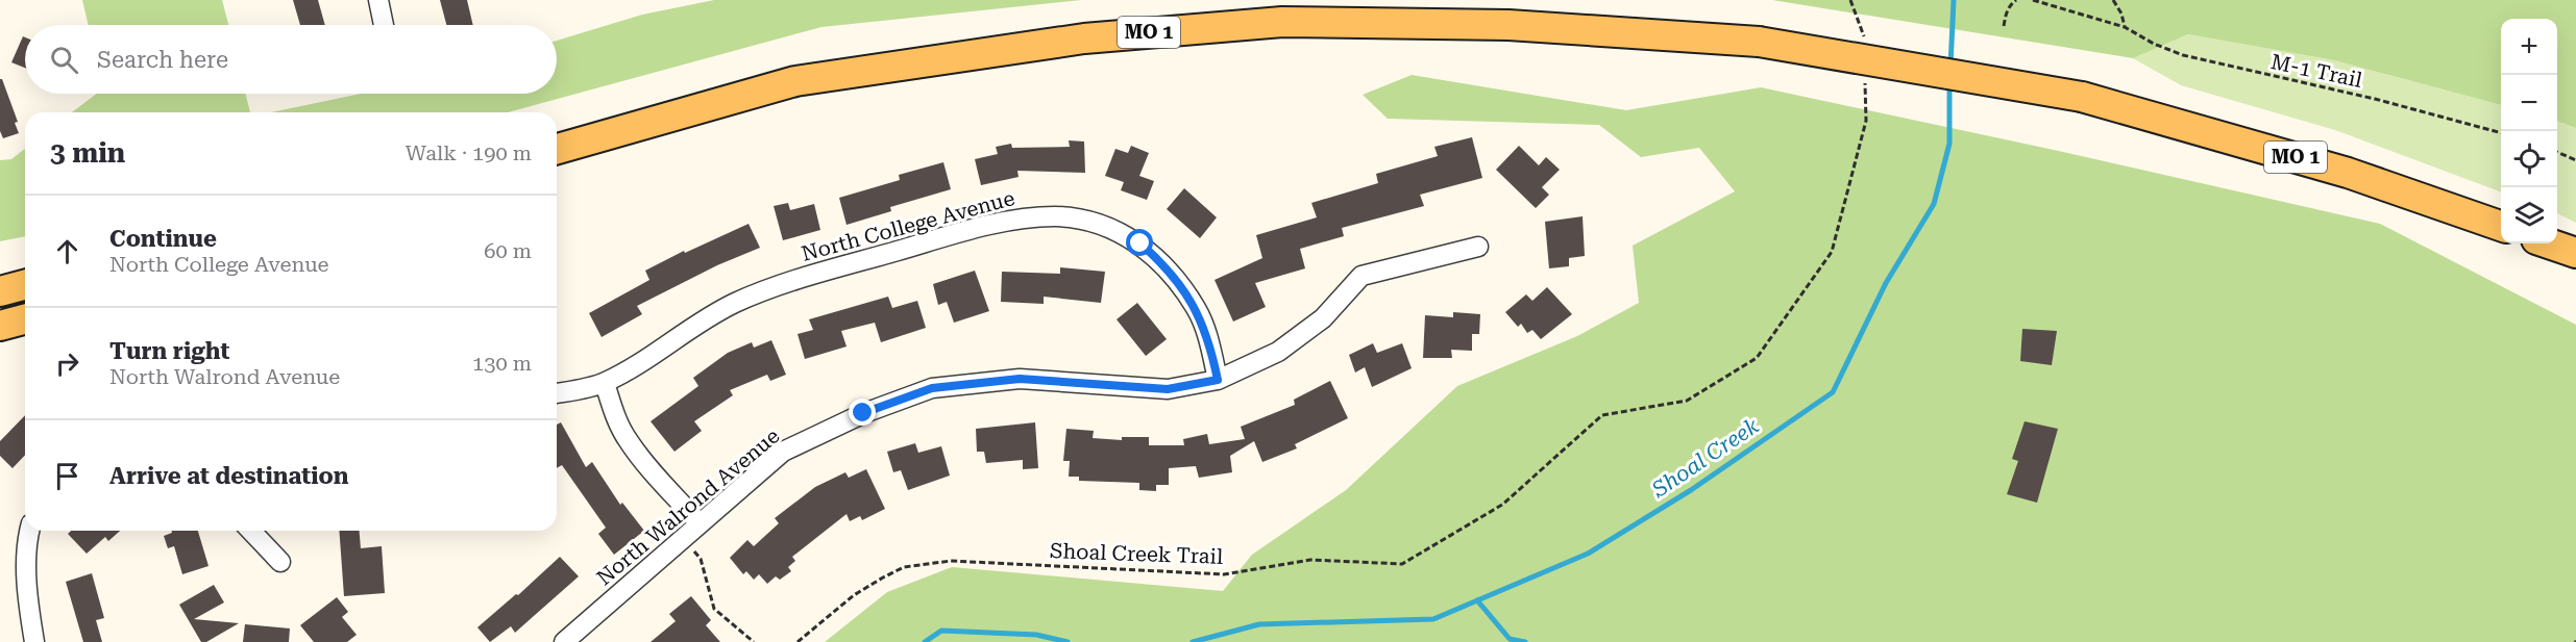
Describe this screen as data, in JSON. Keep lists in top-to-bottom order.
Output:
{
  "streets": {
    "main road": ["MO 1"],
    "street": ["North College Avenue", "North Walrond Avenue"],
    "path": ["M-1 Trail", "Shoal Creek Trail"]
  },
  "crossings": [
    ["North College Avenue", "North Walrond Avenue"]
  ],
  "water": ["Shoal Creek"],
  "page": {
    "map_buttons": ["+", "−"],
    "search": "Search here",
    "heading": ["3 min", "Walk · 190 m"],
    "list": [
      ["Continue", "North College Avenue", "60 m"],
      ["Turn right", "North Walrond Avenue", "130 m"],
      "Arrive at destination"
    ]
  }
}
